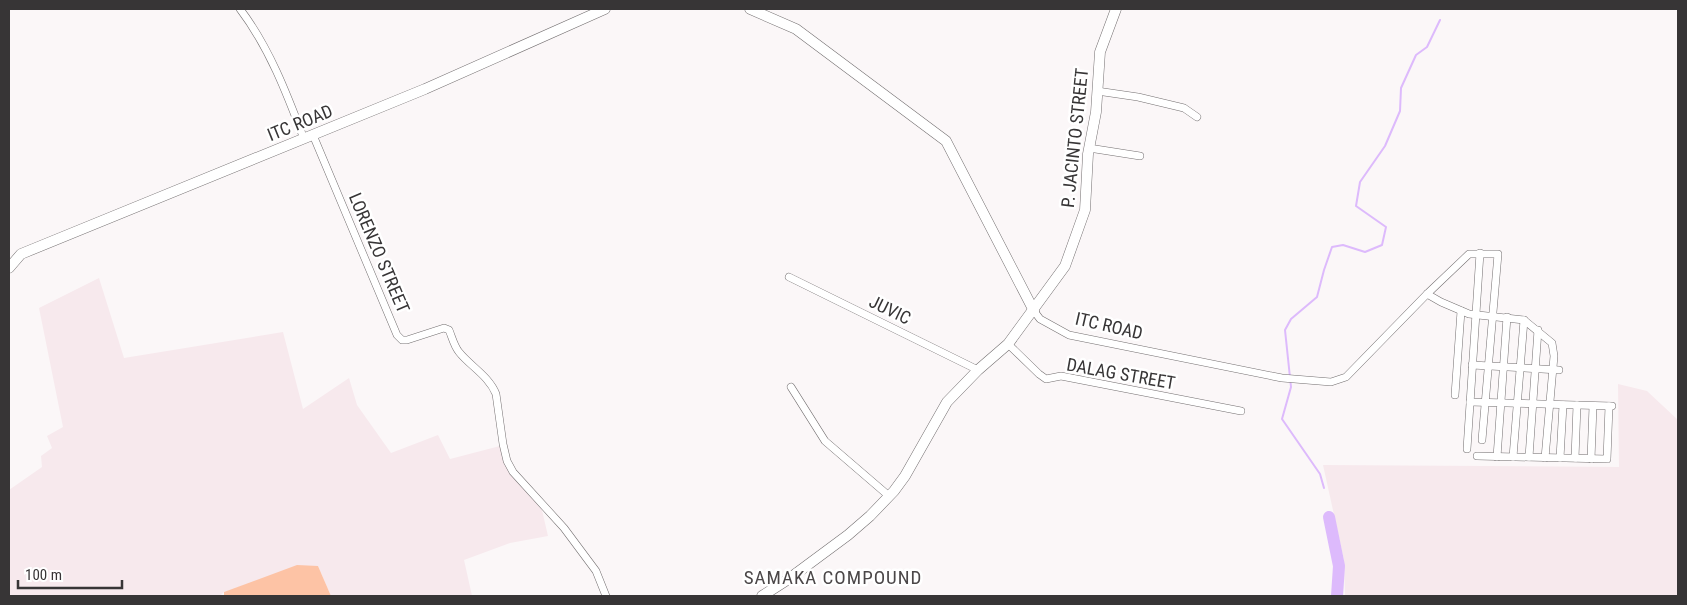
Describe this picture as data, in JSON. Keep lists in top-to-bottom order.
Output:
{
  "streets": {
    "street": [
      "ITC ROAD",
      "P. JACINTO STREET",
      "LORENZO STREET",
      "JUVIC",
      "DALAG STREET"
    ]
  },
  "crossings": [
    ["ITC ROAD", "P. JACINTO STREET"],
    ["ITC ROAD", "LORENZO STREET"],
    ["P. JACINTO STREET", "JUVIC"],
    ["P. JACINTO STREET", "DALAG STREET"]
  ],
  "districts": ["SAMAKA COMPOUND"],
  "scale_bar": "100 m"
}
